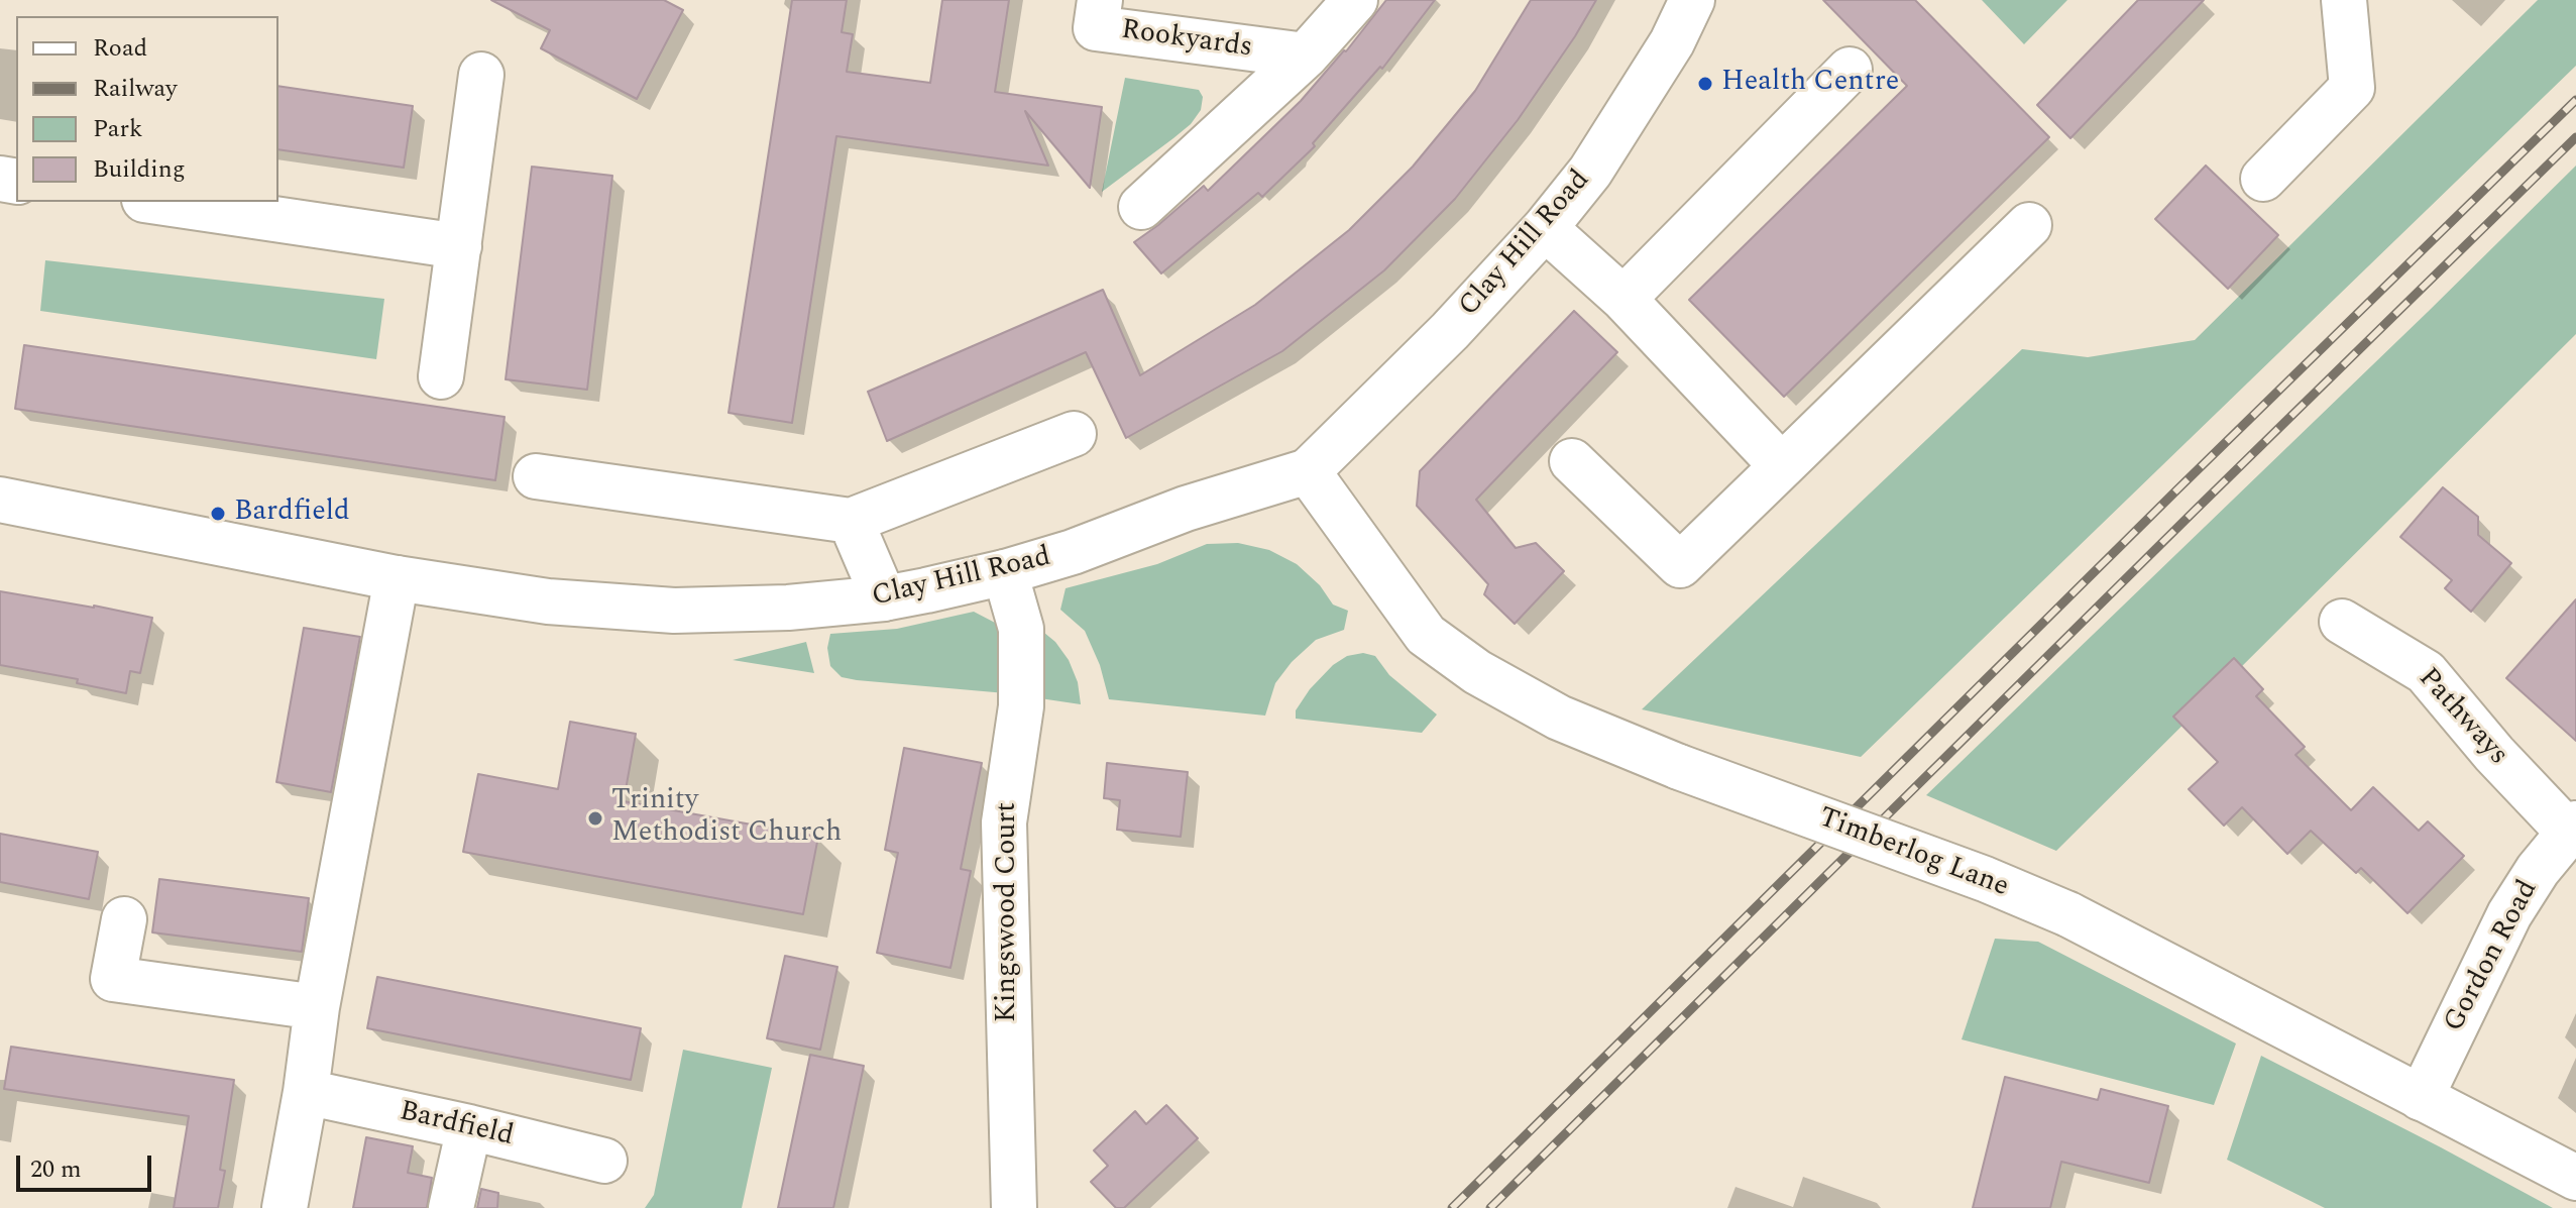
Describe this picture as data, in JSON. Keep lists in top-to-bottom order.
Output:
{
  "streets": {
    "street": [
      "Rookyards",
      "Clay Hill Road",
      "Pathways",
      "Timberlog Lane",
      "Kingswood Court",
      "Gordon Road",
      "Bardfield"
    ]
  },
  "crossings": [
    ["Clay Hill Road", "Timberlog Lane"],
    ["Clay Hill Road", "Kingswood Court"],
    ["Pathways", "Gordon Road"],
    ["Timberlog Lane", "Gordon Road"]
  ],
  "places": ["Health Centre", "Bardfield", "Trinity Methodist Church"],
  "legend": [
    "Road",
    "Railway",
    "Park",
    "Building"
  ],
  "scale_bar": "20 m"
}
